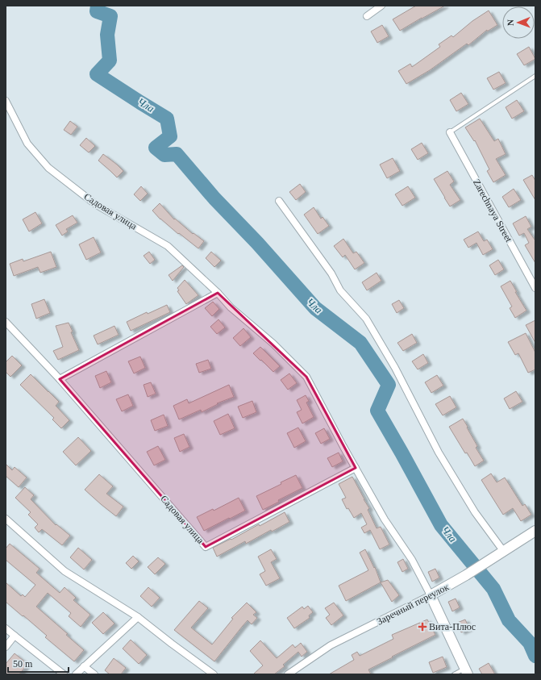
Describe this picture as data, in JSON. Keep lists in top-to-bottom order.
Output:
{
  "streets": {
    "street": ["Zarechnaya Street", "Садовая улица", "Заречный переулок"]
  },
  "crossings": [
    ["Садовая улица", "Заречный переулок"]
  ],
  "water": ["Чла"],
  "places": {
    "health": ["Вита-Плюс"]
  },
  "scale_bar": "50 m",
  "north": "left"
}
